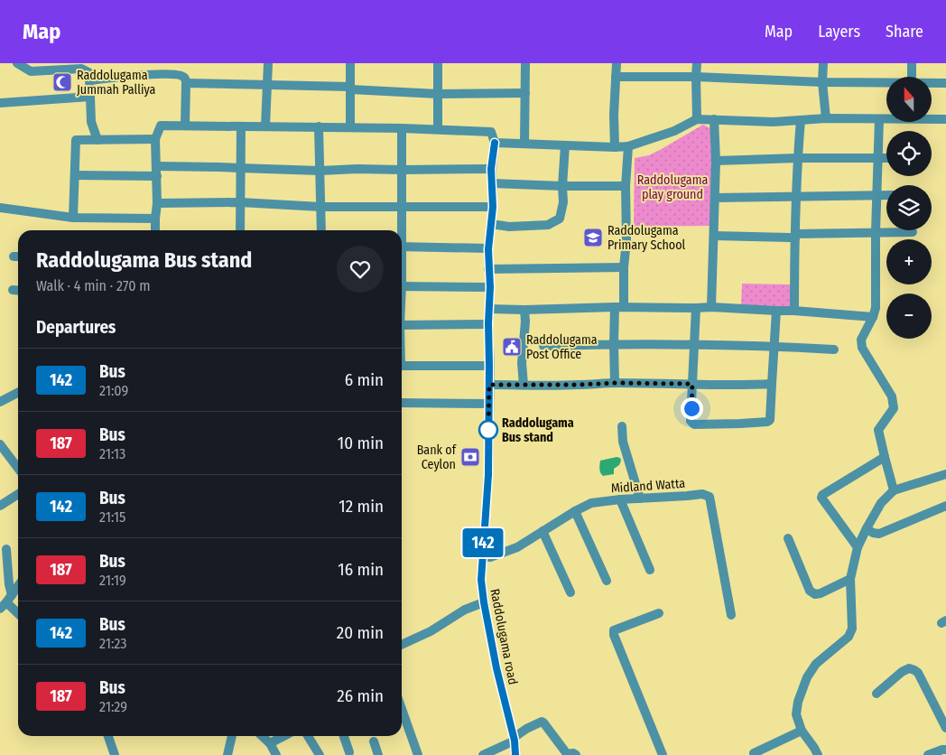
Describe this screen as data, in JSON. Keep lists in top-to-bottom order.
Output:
{
  "streets": {
    "street": ["Midland Watta", "Raddolugama road"]
  },
  "crossings": [
    ["Midland Watta", "Raddolugama road"]
  ],
  "parks": ["Raddolugama play ground"],
  "places": {
    "mosque": ["Raddolugama Jummah Palliya"],
    "school or university": ["Raddolugama Primary School"],
    "public building": ["Raddolugama Post Office"],
    "other": ["Raddolugama Bus stand"],
    "bank": ["Bank of Ceylon"]
  },
  "lines": ["bus line 142"],
  "north": "top",
  "page": {
    "header": "Map",
    "nav": ["Map", "Layers", "Share"],
    "on_map": "142",
    "map_buttons": ["+", "−"],
    "heading": [
      ["Raddolugama Bus stand", "Walk · 4 min · 270 m"],
      "Departures"
    ],
    "list": [
      {
        "mark": "142",
        "name": "Bus",
        "note": "21:09",
        "value": "6 min"
      },
      {
        "mark": "187",
        "name": "Bus",
        "note": "21:13",
        "value": "10 min"
      },
      {
        "mark": "142",
        "name": "Bus",
        "note": "21:15",
        "value": "12 min"
      },
      {
        "mark": "187",
        "name": "Bus",
        "note": "21:19",
        "value": "16 min"
      },
      {
        "mark": "142",
        "name": "Bus",
        "note": "21:23",
        "value": "20 min"
      },
      {
        "mark": "187",
        "name": "Bus",
        "note": "21:29",
        "value": "26 min"
      }
    ]
  }
}
